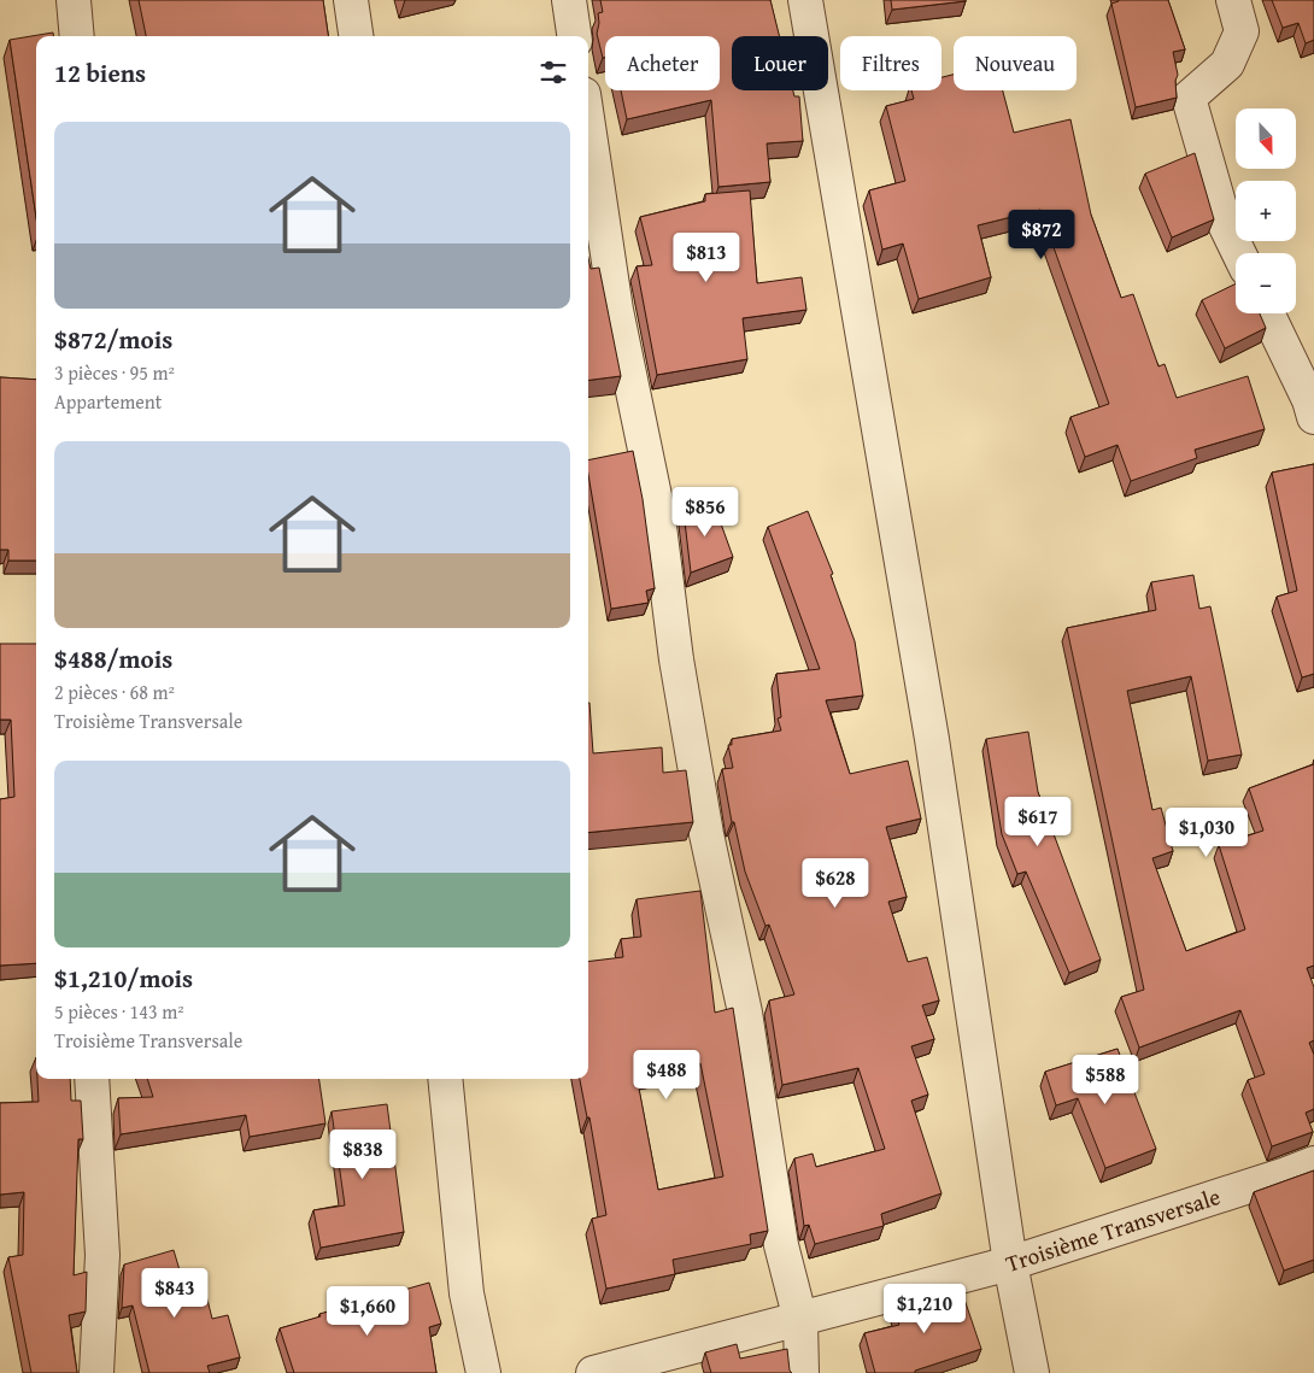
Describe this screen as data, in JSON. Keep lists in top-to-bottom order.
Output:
{
  "streets": {
    "street": ["Troisième Transversale"]
  },
  "north": "bottom",
  "page": {
    "chip": [
      "Acheter",
      "Louer",
      "Filtres",
      "Nouveau"
    ],
    "heading": "12 biens",
    "map_buttons": ["+", "−"],
    "list": [
      {
        "name": "$872/mois",
        "note": "3 pièces · 95 m² · Appartement"
      },
      {
        "name": "$488/mois",
        "note": "2 pièces · 68 m² · Troisième Transversale"
      },
      {
        "name": "$1,210/mois",
        "note": "5 pièces · 143 m² · Troisième Transversale"
      }
    ],
    "price": [
      "$872",
      "$813",
      "$856",
      "$617",
      "$1,030",
      "$628",
      "$488",
      "$588",
      "$838",
      "$843",
      "$1,210",
      "$1,660"
    ]
  }
}
